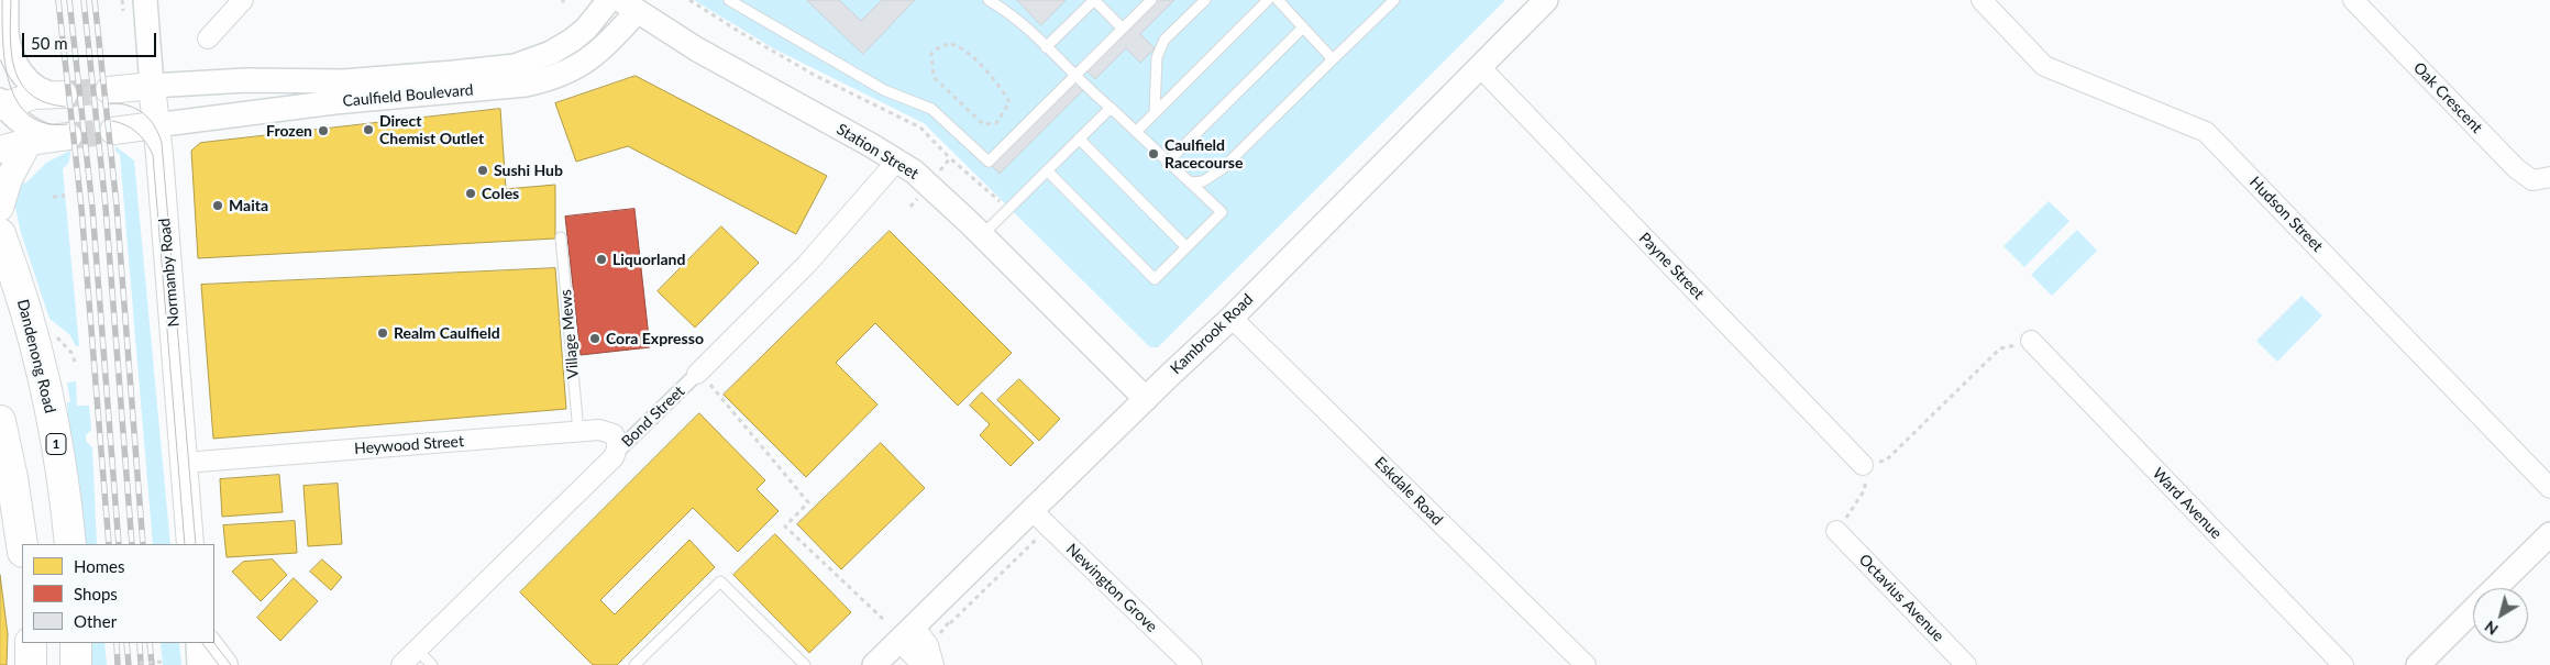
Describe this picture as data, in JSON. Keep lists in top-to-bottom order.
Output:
{
  "streets": {
    "highway": ["Dandenong Road", "1"],
    "main road": ["Normanby Road"],
    "street": [
      "Caulfield Boulevard",
      "Oak Crescent",
      "Station Street",
      "Hudson Street",
      "Payne Street",
      "Kambrook Road",
      "Bond Street",
      "Heywood Street",
      "Eskdale Road",
      "Ward Avenue",
      "Newington Grove",
      "Octavius Avenue"
    ],
    "lane": ["Village Mews"]
  },
  "crossings": [
    ["Caulfield Boulevard", "Station Street"],
    ["Caulfield Boulevard", "Normanby Road"],
    ["Station Street", "Kambrook Road"],
    ["Station Street", "Bond Street"],
    ["Payne Street", "Kambrook Road"],
    ["Normanby Road", "Heywood Street"],
    ["Village Mews", "Heywood Street"],
    ["Kambrook Road", "Eskdale Road"],
    ["Kambrook Road", "Newington Grove"],
    ["Bond Street", "Heywood Street"]
  ],
  "places": [
    "Direct Chemist Outlet",
    "Frozen",
    "Caulfield Racecourse",
    "Sushi Hub",
    "Coles",
    "Maita",
    "Liquorland",
    "Realm Caulfield",
    "Cora Expresso"
  ],
  "legend": ["Homes", "Shops", "Other"],
  "scale_bar": "50 m",
  "north": "bottom left"
}
